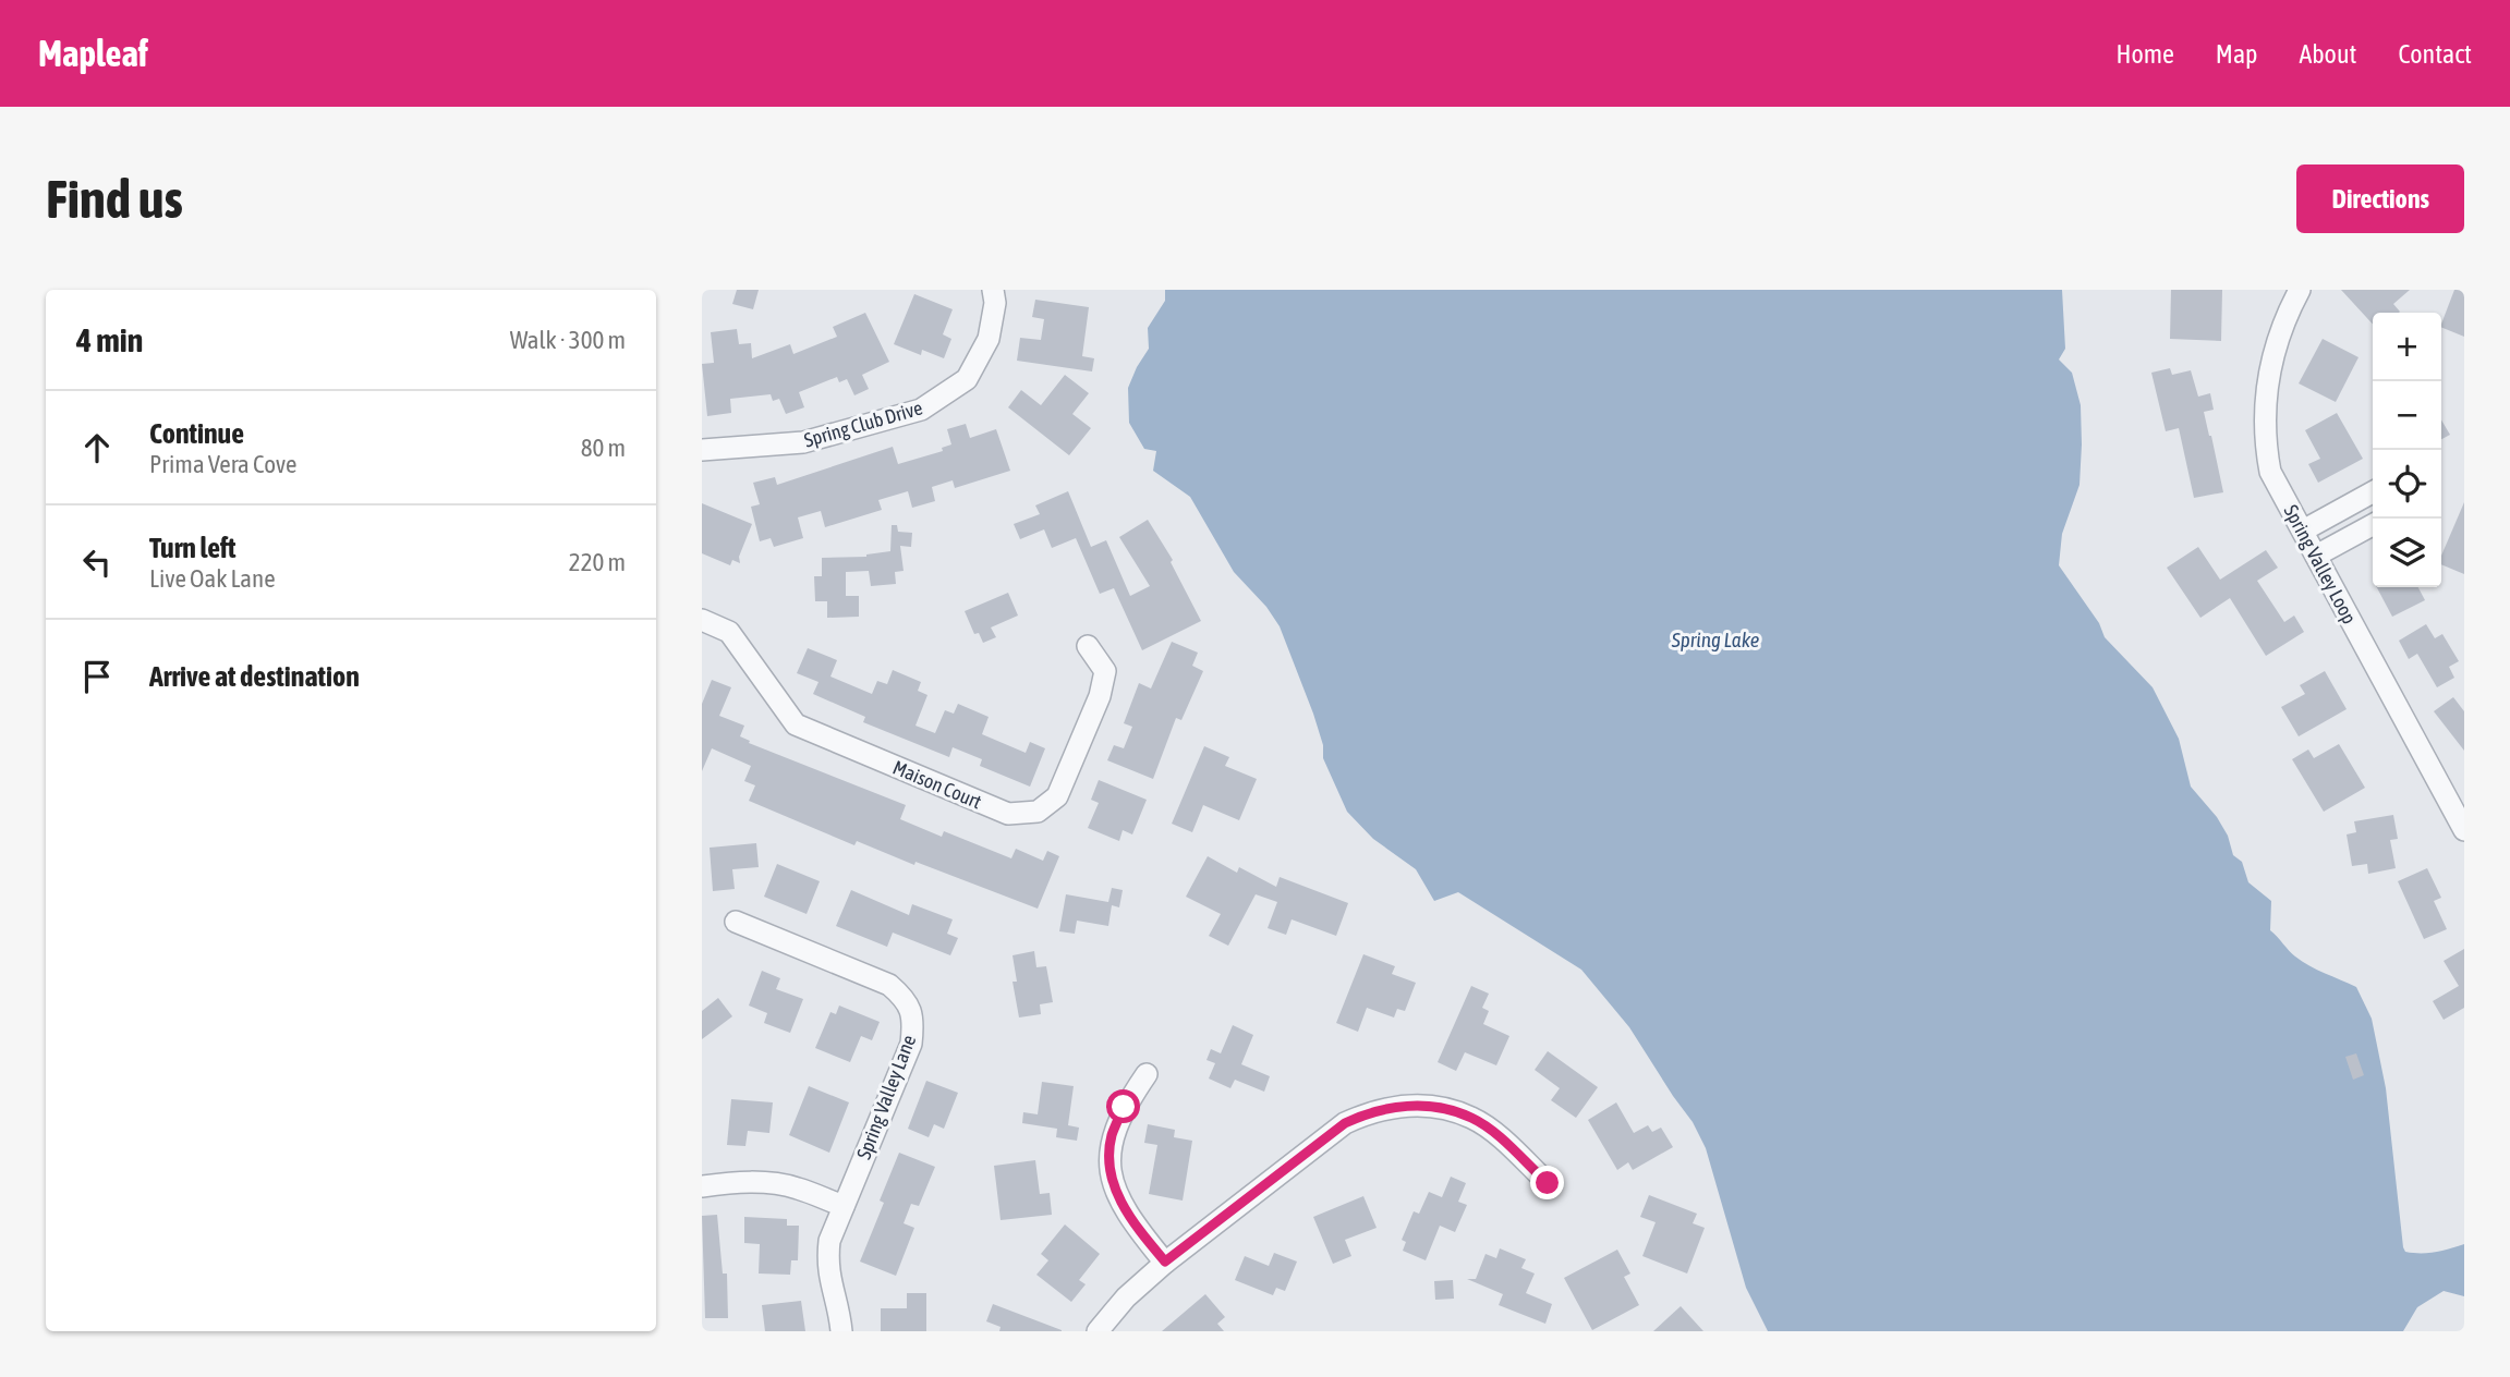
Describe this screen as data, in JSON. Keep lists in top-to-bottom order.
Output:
{
  "streets": {
    "street": [
      "Spring Club Drive",
      "Spring Valley Loop",
      "Maison Court",
      "Spring Valley Lane"
    ]
  },
  "water": ["Spring Lake"],
  "page": {
    "header": "Mapleaf",
    "nav": [
      "Home",
      "Map",
      "About",
      "Contact"
    ],
    "buttons": "Directions",
    "title": "Find us",
    "heading": ["4 min", "Walk · 300 m"],
    "map_buttons": ["+", "−"],
    "list": [
      ["Continue", "Prima Vera Cove", "80 m"],
      ["Turn left", "Live Oak Lane", "220 m"],
      "Arrive at destination"
    ]
  }
}
